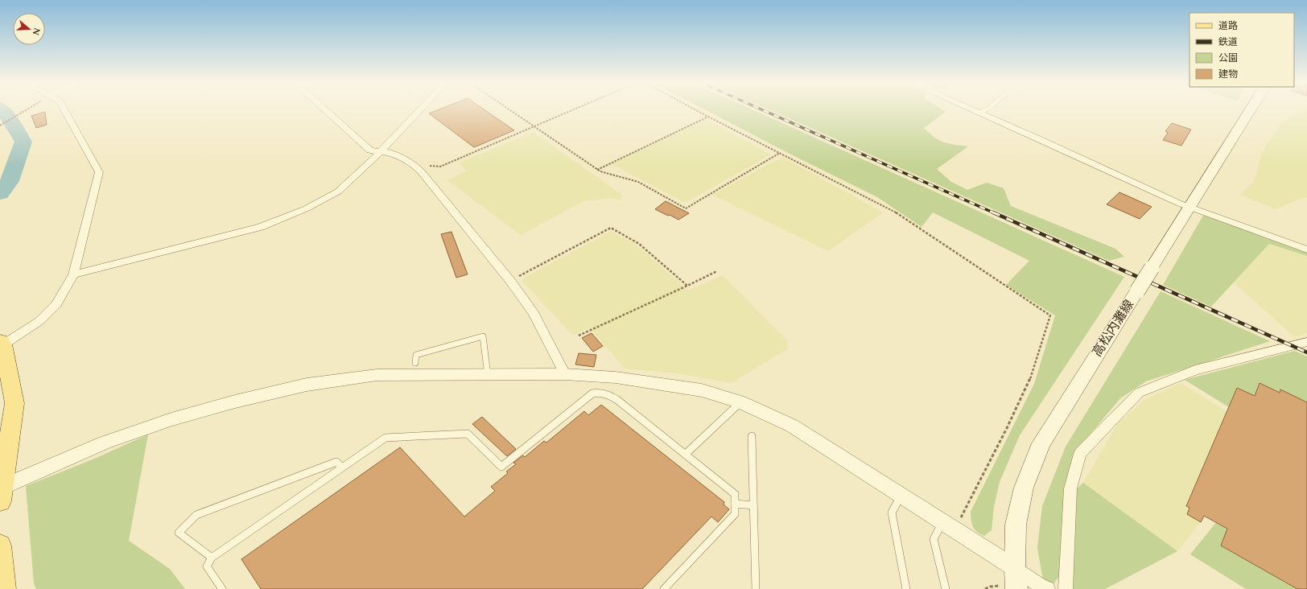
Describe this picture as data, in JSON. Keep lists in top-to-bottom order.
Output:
{
  "streets": {
    "main road": ["高松内灘線"]
  },
  "legend": [
    "道路",
    "鉄道",
    "公園",
    "建物"
  ],
  "north": "right"
}
